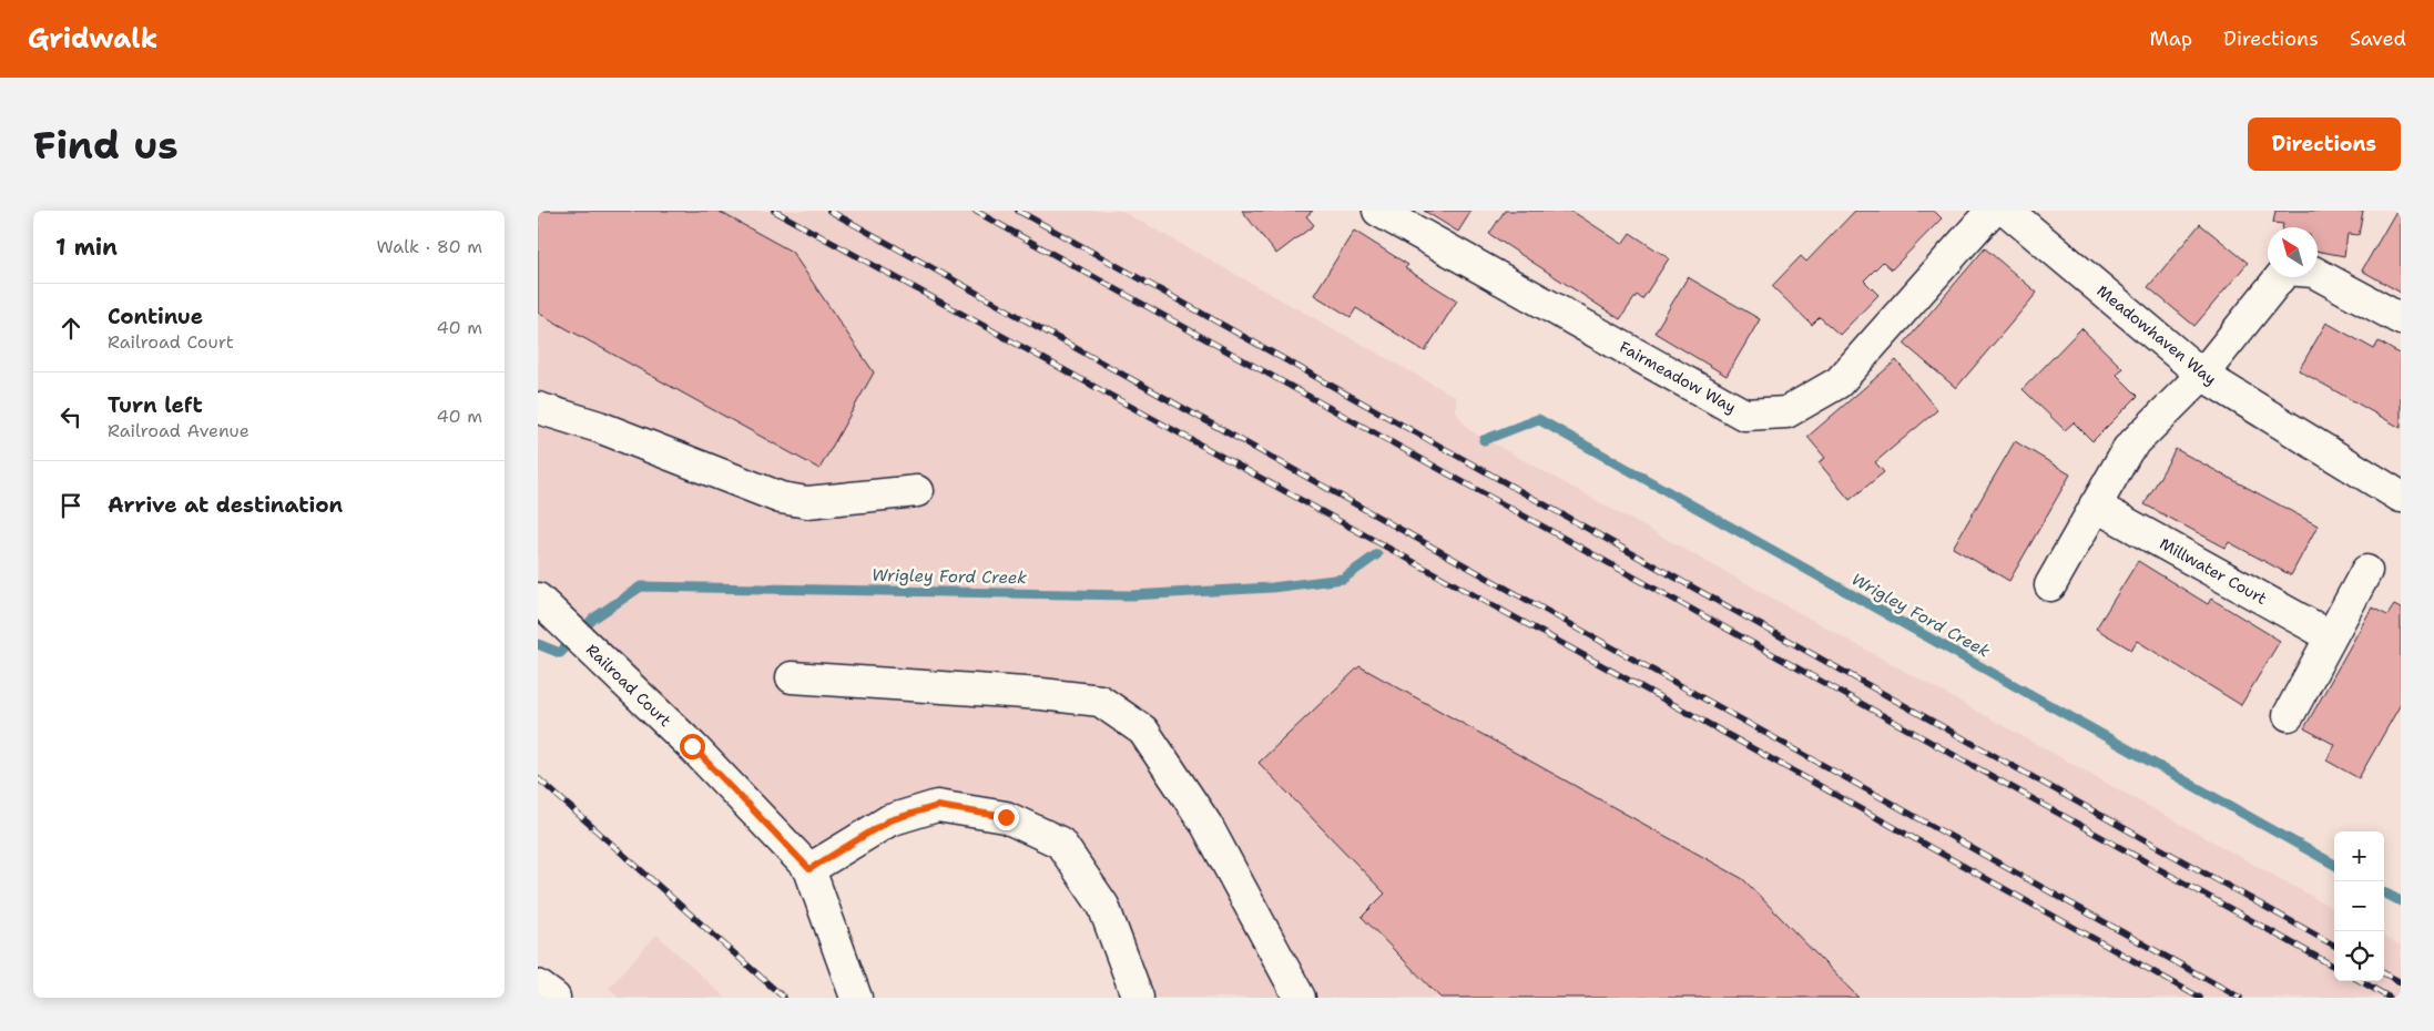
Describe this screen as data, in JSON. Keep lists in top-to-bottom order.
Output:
{
  "streets": {
    "street": [
      "Meadowhaven Way",
      "Fairmeadow Way",
      "Millwater Court",
      "Railroad Court"
    ]
  },
  "water": ["Wrigley Ford Creek"],
  "north": "top left",
  "page": {
    "header": "Gridwalk",
    "nav": ["Map", "Directions", "Saved"],
    "buttons": "Directions",
    "title": "Find us",
    "heading": ["1 min", "Walk · 80 m"],
    "list": [
      ["Continue", "Railroad Court", "40 m"],
      ["Turn left", "Railroad Avenue", "40 m"],
      "Arrive at destination"
    ],
    "map_buttons": ["+", "−"]
  }
}
